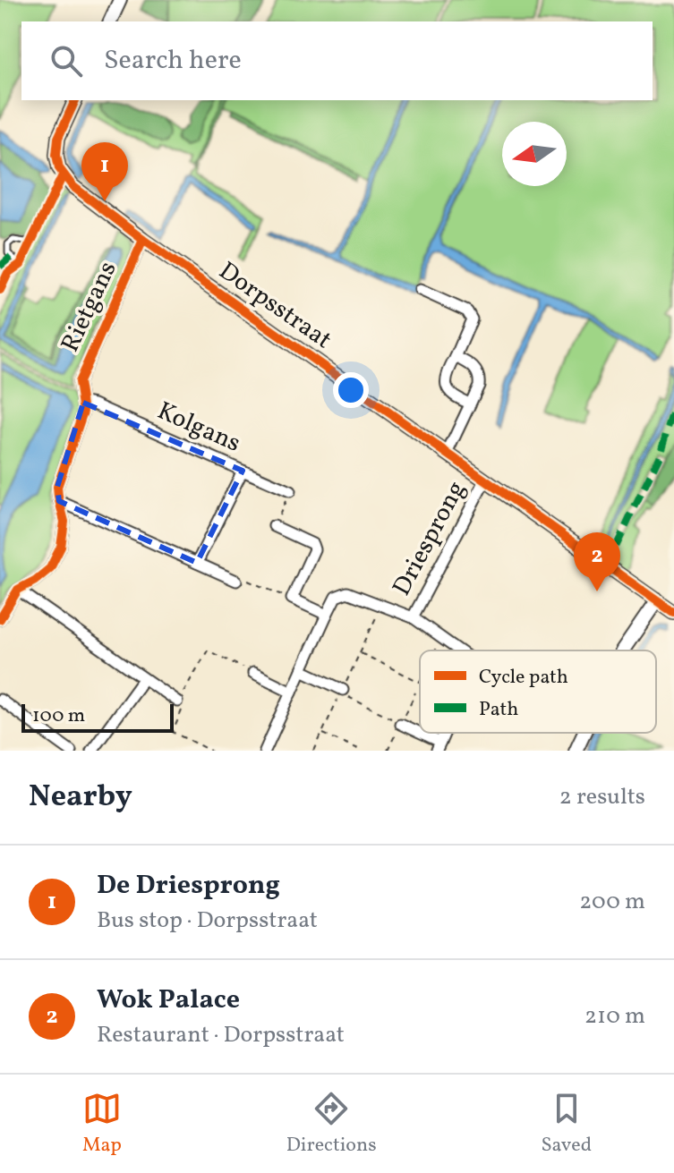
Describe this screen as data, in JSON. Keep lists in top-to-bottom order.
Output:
{
  "streets": {
    "street": [
      "Dorpsstraat",
      "Rietgans",
      "Kolgans",
      "Driesprong"
    ]
  },
  "crossings": [
    ["Dorpsstraat", "Rietgans"],
    ["Dorpsstraat", "Driesprong"],
    ["Rietgans", "Kolgans"]
  ],
  "legend": ["Cycle path", "Path"],
  "scale_bar": "100 m",
  "north": "left",
  "page": {
    "search": "Search here",
    "pins": ["1", "2"],
    "scale": "100 m",
    "heading": ["Nearby", "2 results"],
    "list": [
      {
        "mark": "1",
        "name": "De Driesprong",
        "note": "Bus stop · Dorpsstraat",
        "value": "200 m"
      },
      {
        "mark": "2",
        "name": "Wok Palace",
        "note": "Restaurant · Dorpsstraat",
        "value": "210 m"
      }
    ],
    "nav": ["Map", "Directions", "Saved"]
  }
}
